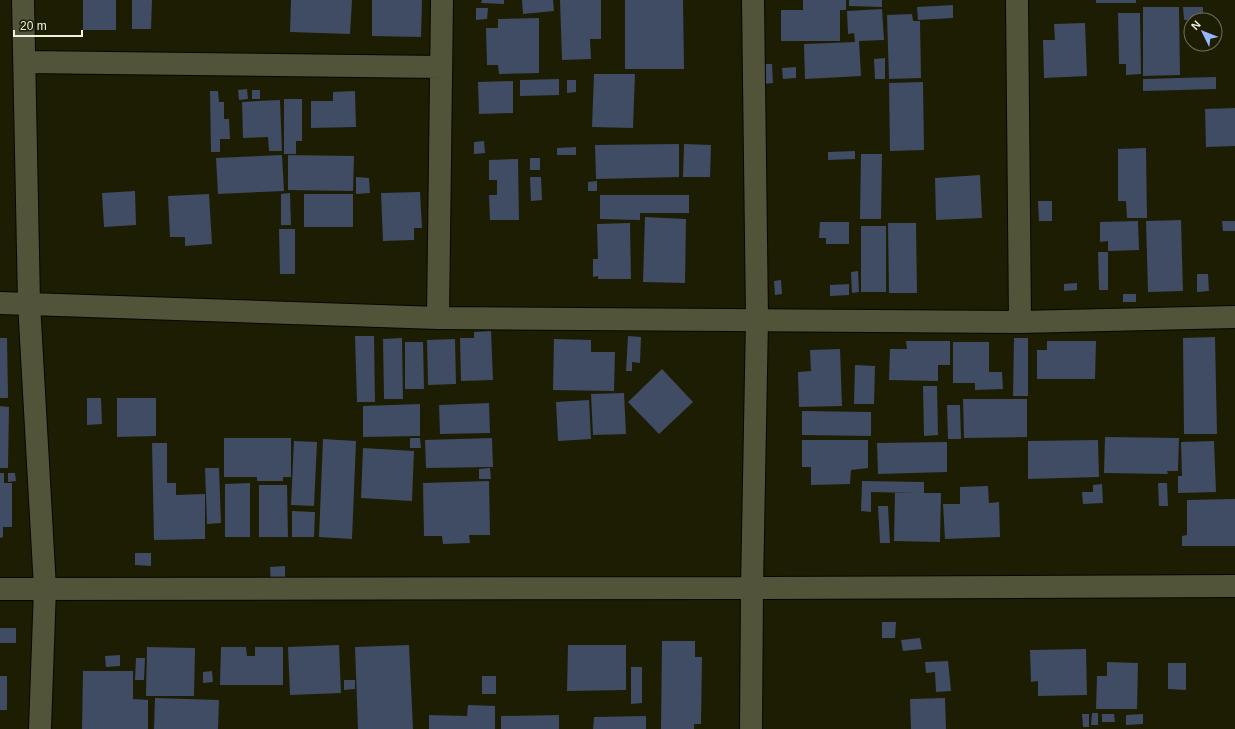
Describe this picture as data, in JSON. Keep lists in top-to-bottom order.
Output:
{
  "scale_bar": "20 m",
  "north": "top left"
}
